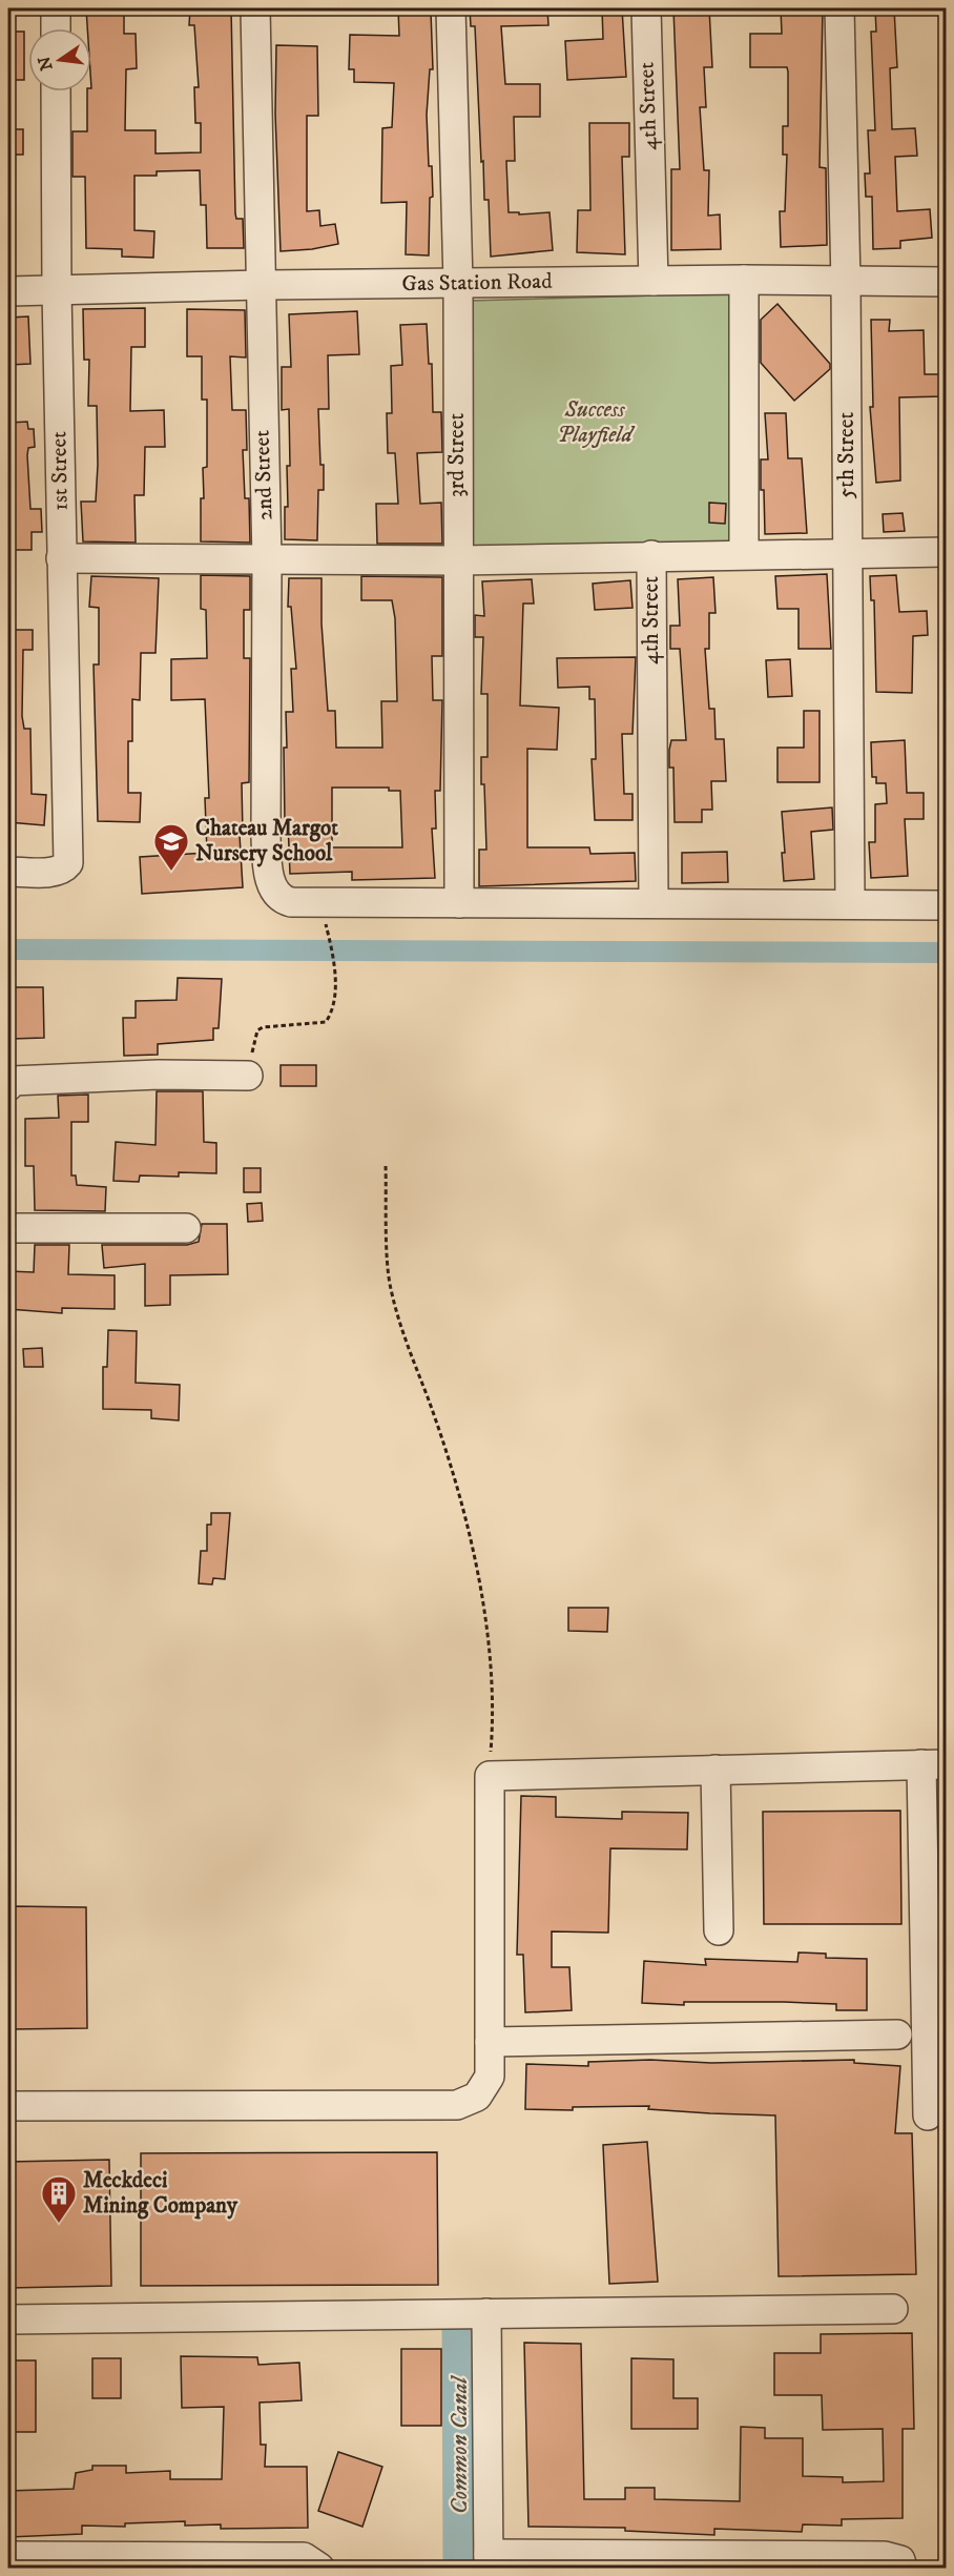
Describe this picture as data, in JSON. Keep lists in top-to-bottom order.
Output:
{
  "streets": {
    "street": [
      "4th Street",
      "Gas Station Road",
      "3rd Street",
      "5th Street",
      "1st Street",
      "2nd Street"
    ]
  },
  "crossings": [
    ["4th Street", "Gas Station Road"],
    ["4th Street", "5th Street"],
    ["Gas Station Road", "3rd Street"],
    ["Gas Station Road", "5th Street"],
    ["Gas Station Road", "1st Street"],
    ["Gas Station Road", "2nd Street"],
    ["3rd Street", "2nd Street"]
  ],
  "water": ["Common Canal"],
  "parks": ["Success Playfield"],
  "places": {
    "school or university": ["Chateau Margot Nursery School"],
    "building": ["Meckdeci Mining Company"]
  },
  "north": "left"
}
